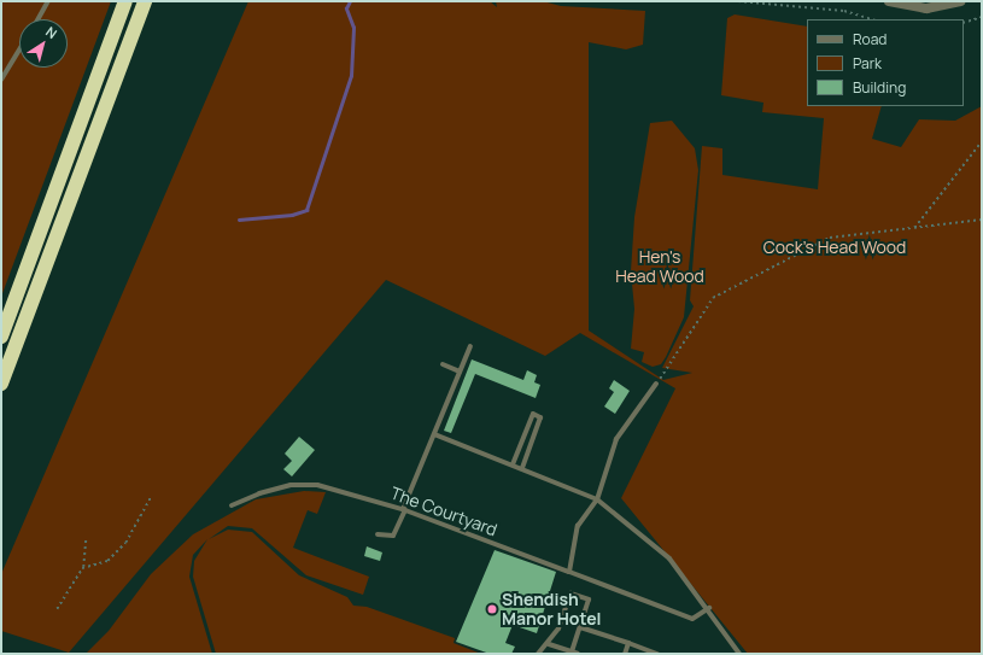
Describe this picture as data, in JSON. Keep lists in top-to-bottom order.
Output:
{
  "streets": {
    "lane": ["The Courtyard"]
  },
  "parks": ["Cock's Head Wood", "Hen's Head Wood"],
  "places": ["Shendish Manor Hotel"],
  "legend": ["Road", "Park", "Building"],
  "north": "top right"
}
